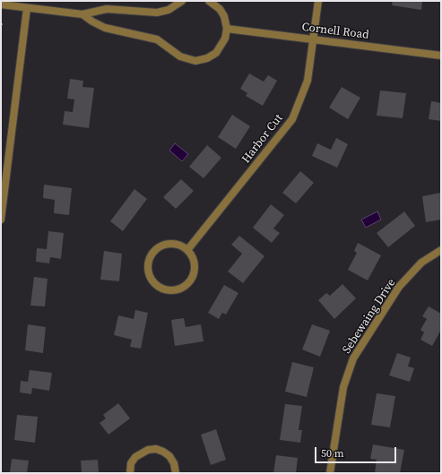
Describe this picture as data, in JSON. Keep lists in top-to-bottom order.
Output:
{
  "streets": {
    "street": ["Cornell Road", "Harbor Cut", "Sebewaing Drive"]
  },
  "crossings": [
    ["Cornell Road", "Harbor Cut"]
  ],
  "scale_bar": "50 m"
}
